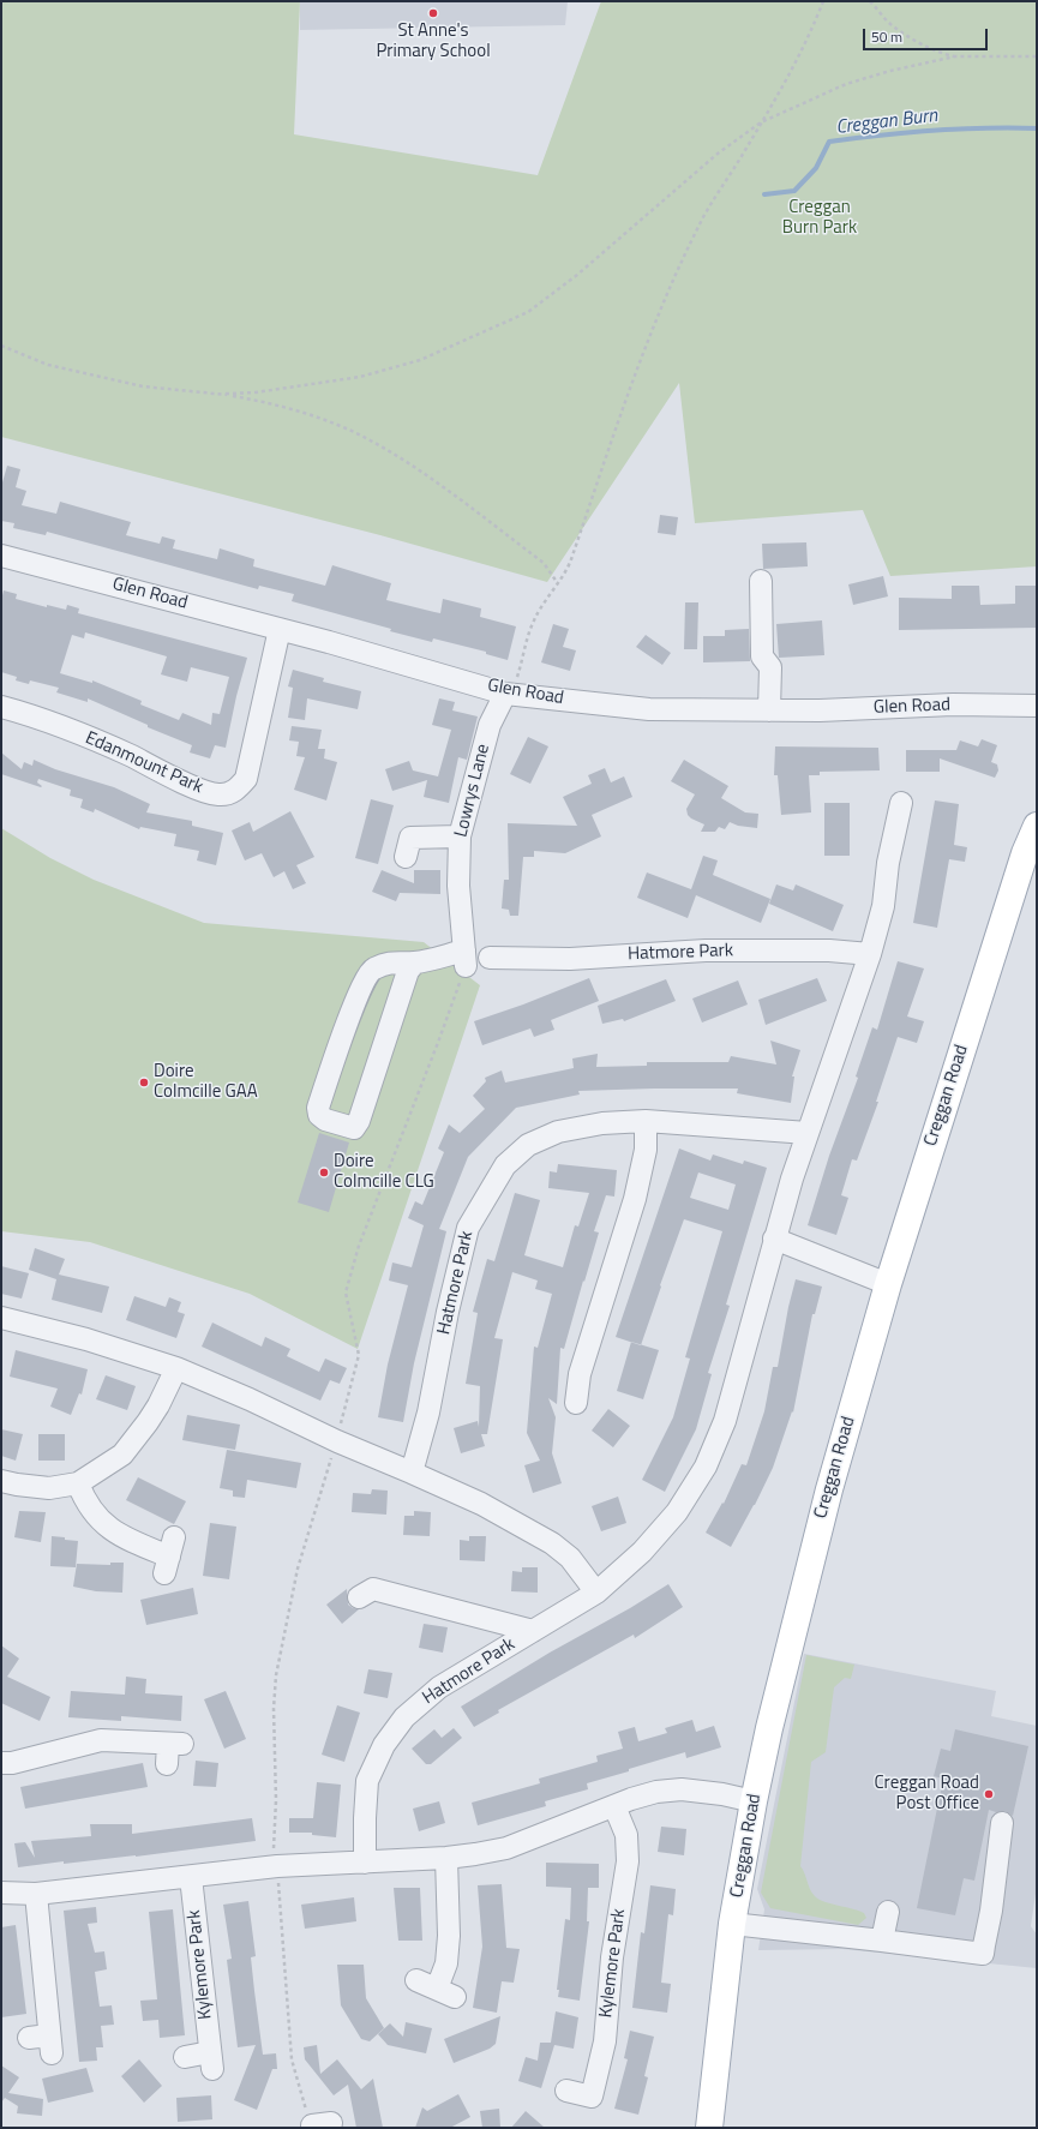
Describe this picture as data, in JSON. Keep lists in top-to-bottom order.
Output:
{
  "streets": {
    "main road": ["Creggan Road"],
    "street": [
      "Glen Road",
      "Edanmount Park",
      "Lowrys Lane",
      "Hatmore Park",
      "Kylemore Park"
    ]
  },
  "crossings": [
    ["Glen Road", "Edanmount Park"],
    ["Glen Road", "Lowrys Lane"]
  ],
  "water": ["Creggan Burn"],
  "parks": ["Creggan Burn Park"],
  "places": [
    "St Anne's Primary School",
    "Doire Colmcille GAA",
    "Doire Colmcille CLG",
    "Creggan Road Post Office"
  ],
  "scale_bar": "50 m"
}
